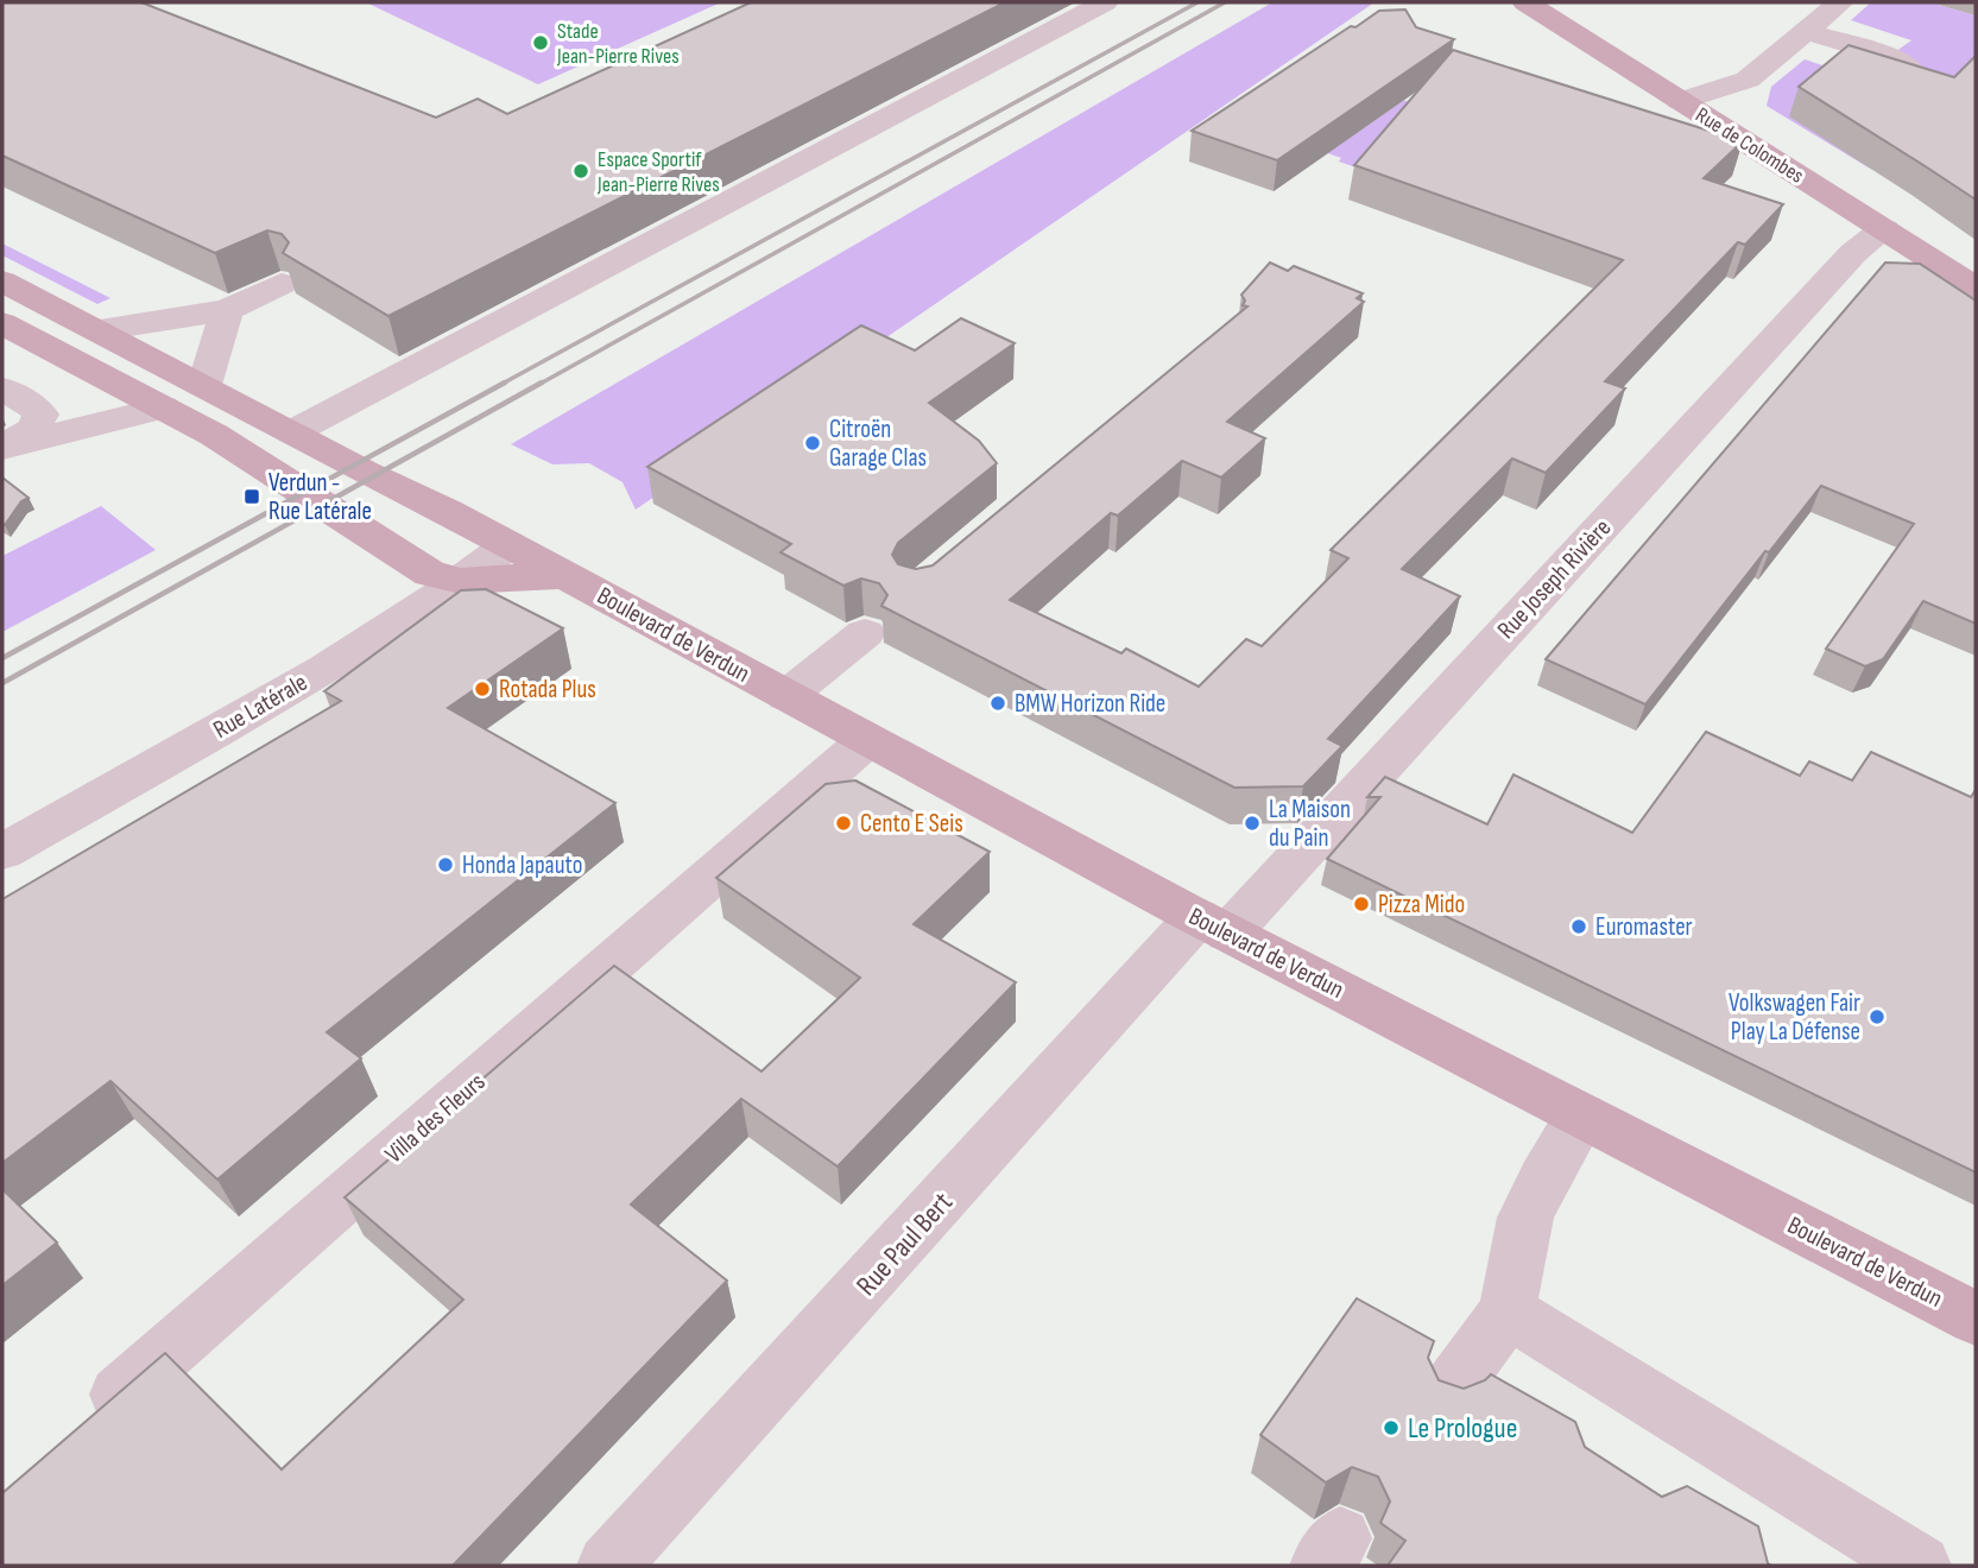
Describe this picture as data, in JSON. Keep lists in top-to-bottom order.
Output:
{
  "streets": {
    "main road": ["Rue de Colombes", "Boulevard de Verdun"],
    "street": [
      "Rue Joseph Rivière",
      "Rue Latérale",
      "Villa des Fleurs",
      "Rue Paul Bert"
    ]
  },
  "crossings": [
    ["Rue de Colombes", "Rue Joseph Rivière"],
    ["Rue Joseph Rivière", "Boulevard de Verdun"],
    ["Rue Joseph Rivière", "Rue Paul Bert"],
    ["Boulevard de Verdun", "Rue Latérale"],
    ["Boulevard de Verdun", "Villa des Fleurs"],
    ["Boulevard de Verdun", "Rue Paul Bert"]
  ],
  "places": {
    "other": [
      "Stade Jean-Pierre Rives",
      "Espace Sportif Jean-Pierre Rives",
      "Citroën Garage Clas",
      "Rotada Plus",
      "BMW Horizon Ride",
      "Cento E Seis",
      "La Maison du Pain",
      "Honda Japauto",
      "Pizza Mido",
      "Euromaster",
      "Volkswagen Fair Play La Défense",
      "Le Prologue"
    ],
    "transit": ["Verdun - Rue Latérale"]
  }
}
